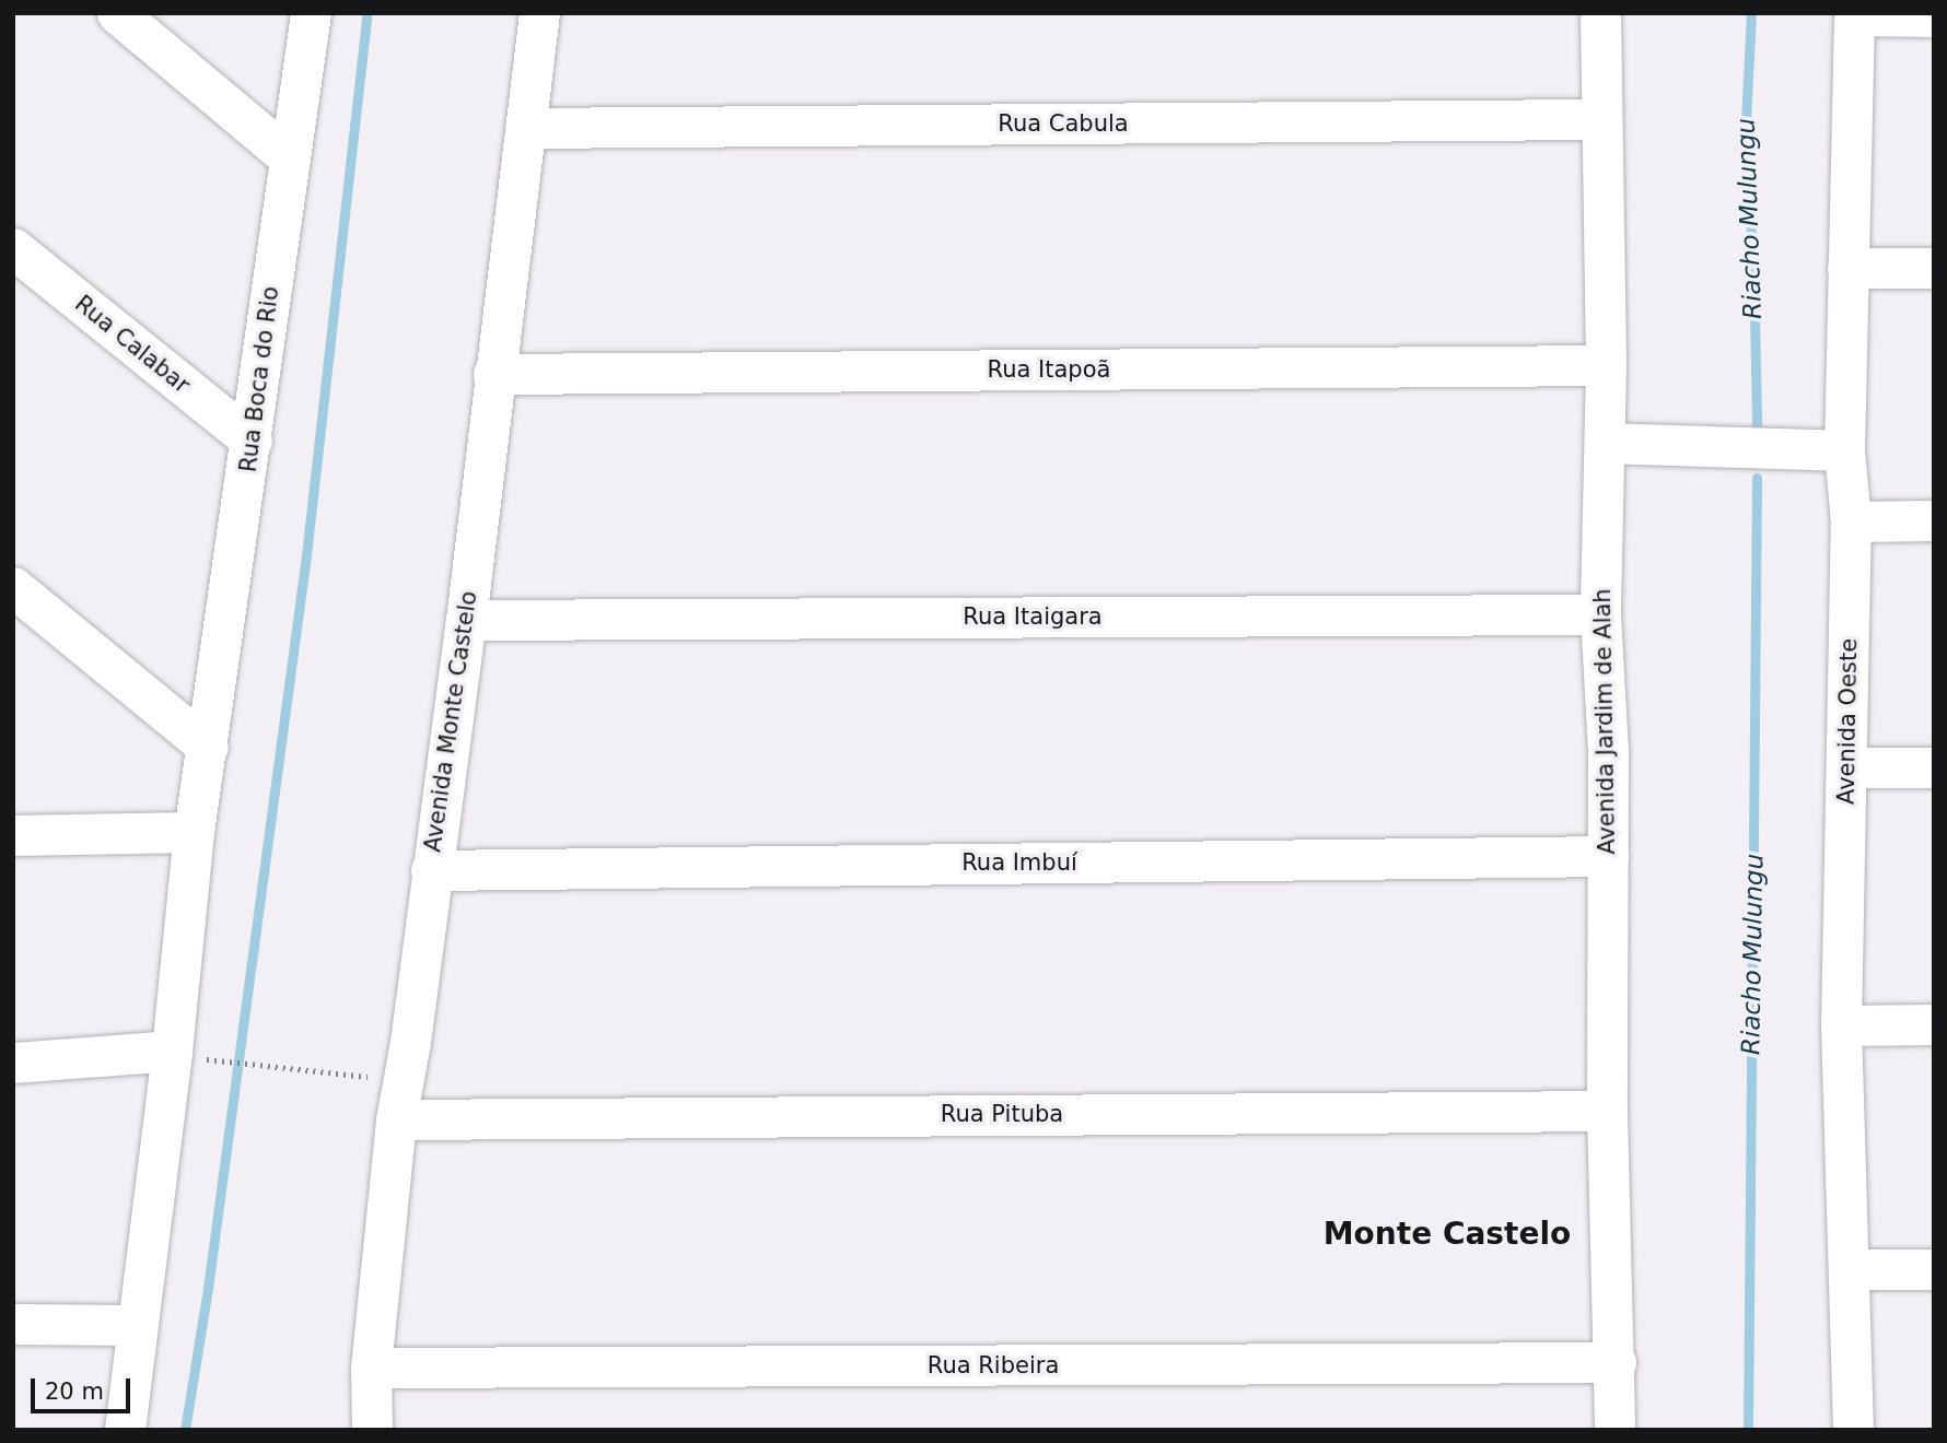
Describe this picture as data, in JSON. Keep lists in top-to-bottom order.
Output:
{
  "streets": {
    "street": [
      "Rua Cabula",
      "Rua Calabar",
      "Rua Itapoã",
      "Rua Boca do Rio",
      "Rua Itaigara",
      "Avenida Monte Castelo",
      "Avenida Jardim de Alah",
      "Avenida Oeste",
      "Rua Imbuí",
      "Rua Pituba",
      "Rua Ribeira"
    ]
  },
  "crossings": [
    ["Rua Cabula", "Avenida Monte Castelo"],
    ["Rua Cabula", "Avenida Jardim de Alah"],
    ["Rua Calabar", "Rua Boca do Rio"],
    ["Rua Itapoã", "Avenida Monte Castelo"],
    ["Rua Itapoã", "Avenida Jardim de Alah"],
    ["Rua Itaigara", "Avenida Monte Castelo"],
    ["Rua Itaigara", "Avenida Jardim de Alah"],
    ["Avenida Monte Castelo", "Rua Imbuí"],
    ["Avenida Monte Castelo", "Rua Pituba"],
    ["Avenida Monte Castelo", "Rua Ribeira"],
    ["Avenida Jardim de Alah", "Rua Imbuí"],
    ["Avenida Jardim de Alah", "Rua Pituba"],
    ["Avenida Jardim de Alah", "Rua Ribeira"]
  ],
  "districts": ["Monte Castelo"],
  "water": ["Riacho Mulungu"],
  "scale_bar": "20 m"
}
